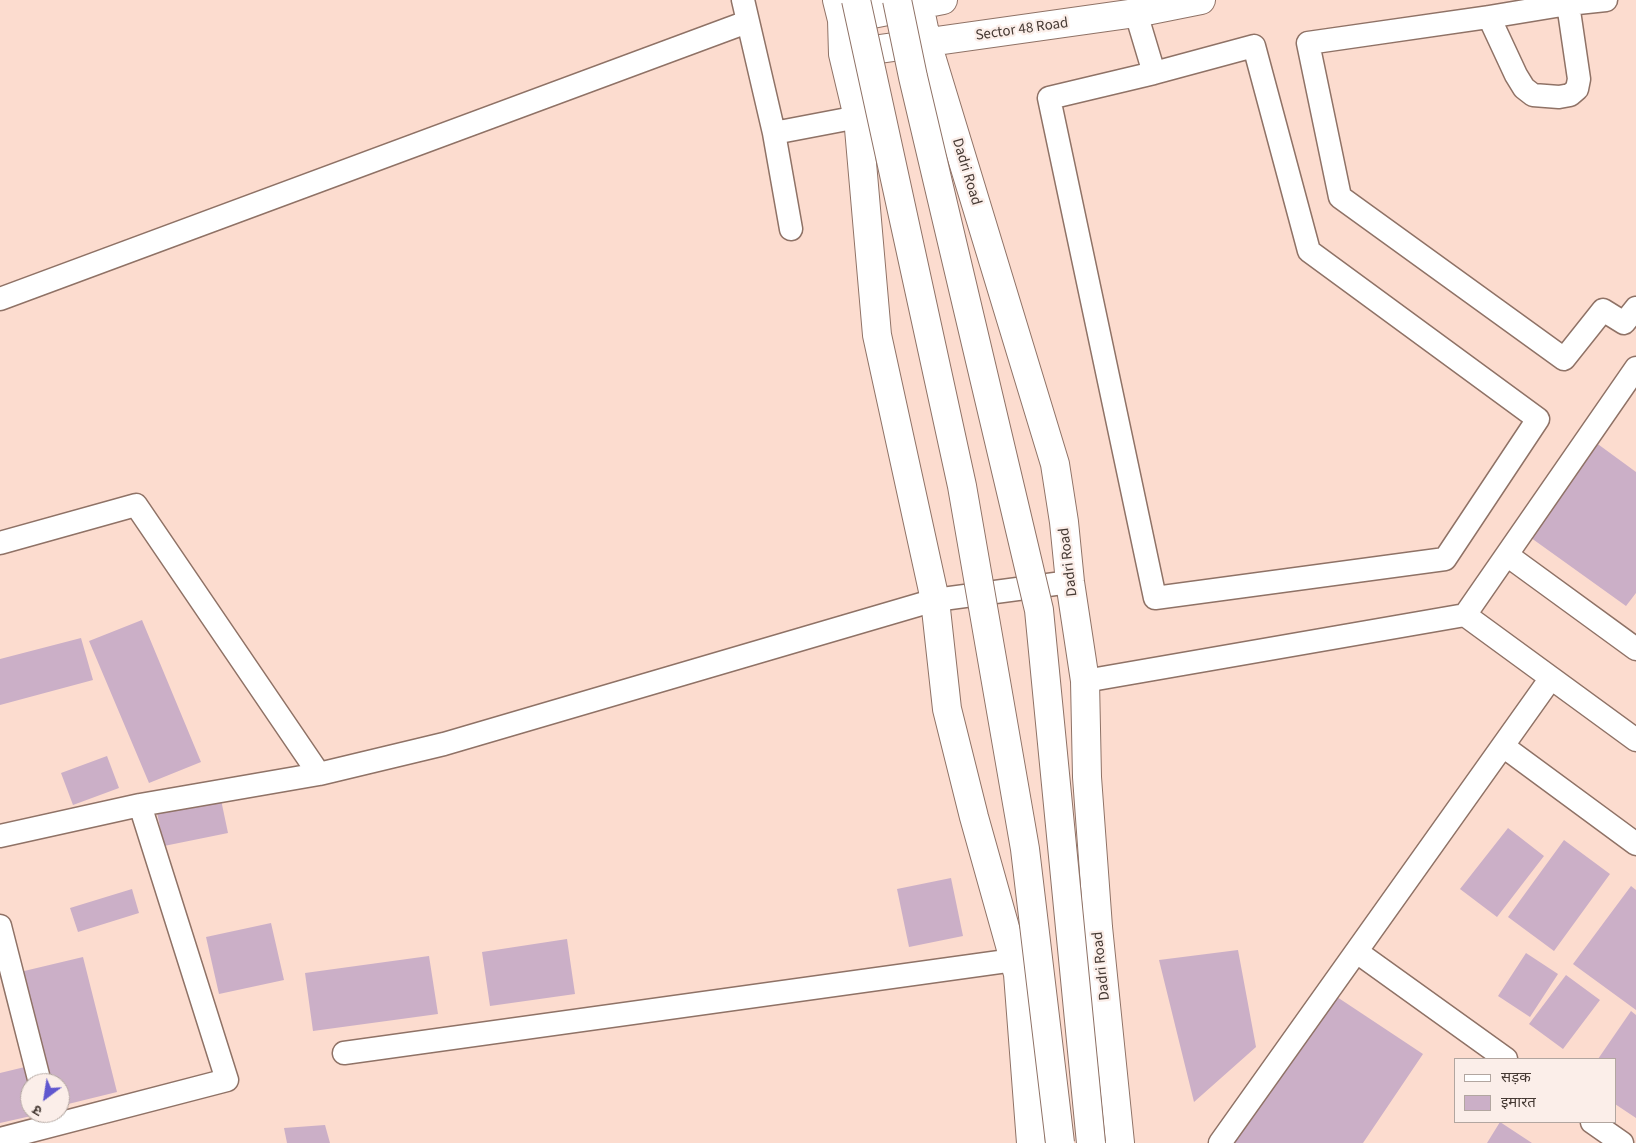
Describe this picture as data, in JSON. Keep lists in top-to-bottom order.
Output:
{
  "streets": {
    "street": ["Sector 48 Road", "Dadri Road"]
  },
  "crossings": [
    ["Sector 48 Road", "Dadri Road"]
  ],
  "legend": ["सड़क", "इमारत"],
  "north": "bottom left"
}
